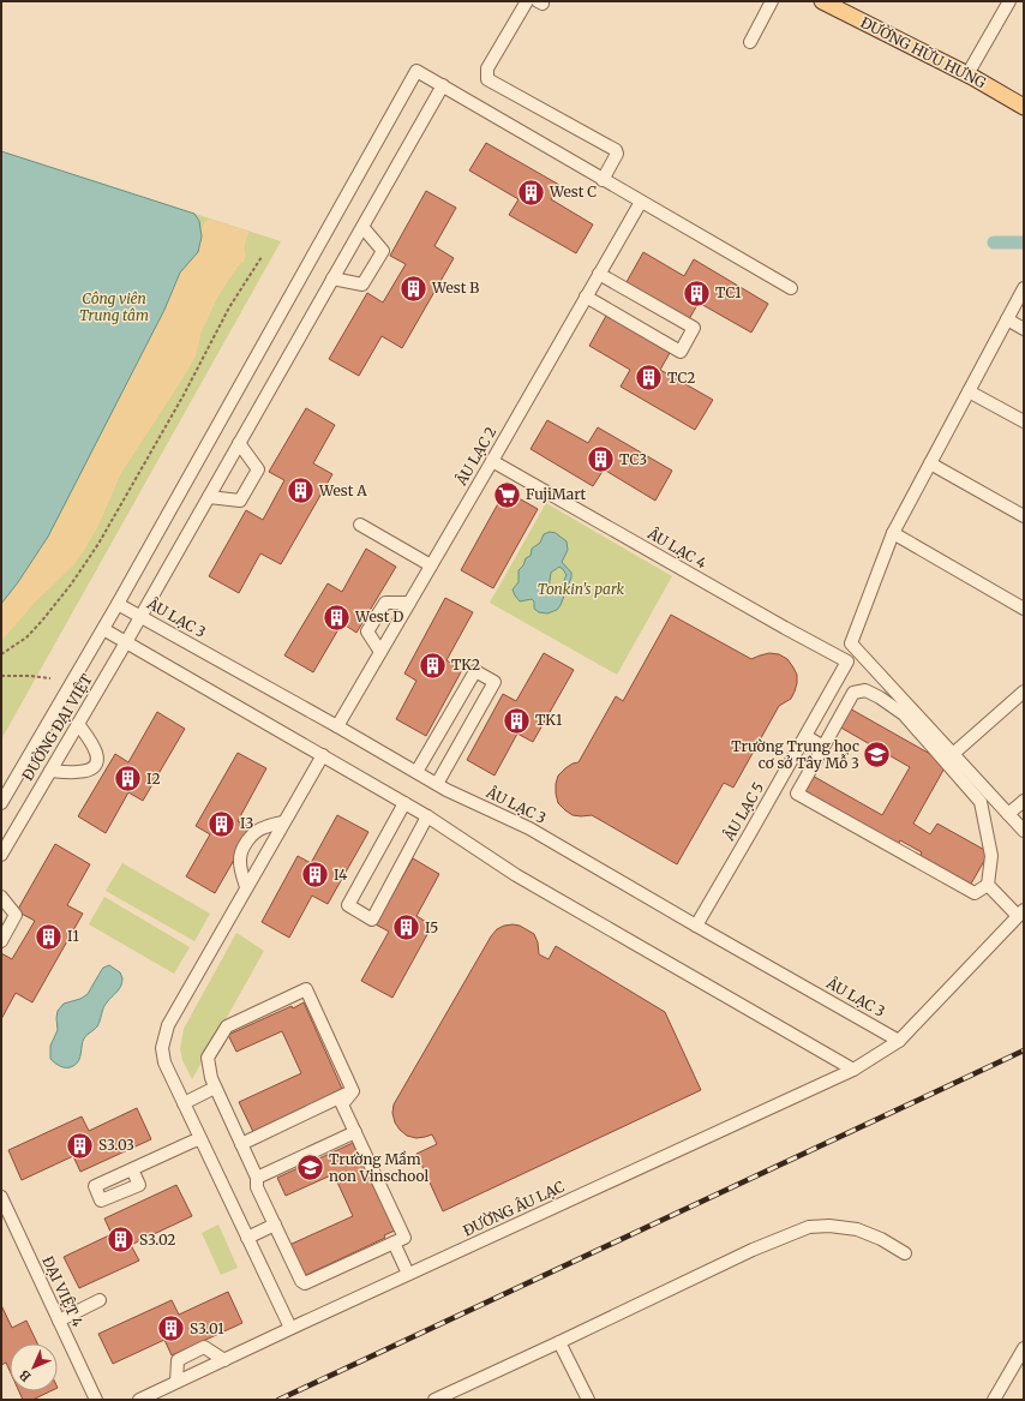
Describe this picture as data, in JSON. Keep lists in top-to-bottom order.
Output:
{
  "streets": {
    "main road": ["ĐƯỜNG HỮU HƯNG"],
    "street": [
      "ÂU LẠC 2",
      "ÂU LẠC 4",
      "ÂU LẠC 3",
      "ĐƯỜNG ĐẠI VIỆT",
      "ÂU LẠC 5",
      "ĐƯỜNG ÂU LẠC",
      "ĐẠI VIỆT 4"
    ]
  },
  "crossings": [
    ["ÂU LẠC 2", "ÂU LẠC 4"],
    ["ÂU LẠC 2", "ÂU LẠC 3"],
    ["ÂU LẠC 4", "ÂU LẠC 5"],
    ["ÂU LẠC 3", "ĐƯỜNG ĐẠI VIỆT"],
    ["ÂU LẠC 3", "ÂU LẠC 5"],
    ["ÂU LẠC 3", "ĐƯỜNG ÂU LẠC"]
  ],
  "parks": ["Công viên Trung tâm", "Tonkin's park"],
  "places": {
    "building": [
      "West C",
      "West B",
      "TC1",
      "TC2",
      "TC3",
      "West A",
      "West D",
      "TK2",
      "TK1",
      "I2",
      "I3",
      "I4",
      "I5",
      "I1",
      "S3.03",
      "S3.02",
      "S3.01"
    ],
    "supermarket": ["FujiMart"],
    "school or university": ["Trường Trung học cơ sở Tây Mỗ 3", "Trường Mầm non Vinschool"]
  },
  "north": "bottom left"
}
